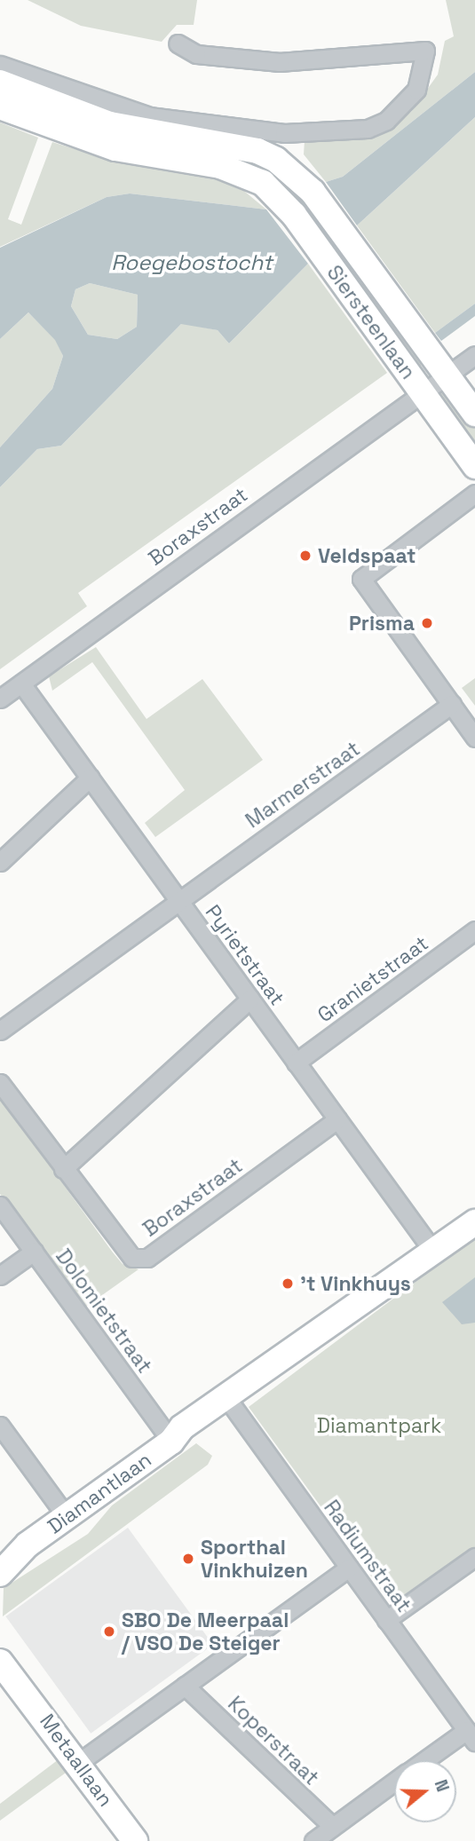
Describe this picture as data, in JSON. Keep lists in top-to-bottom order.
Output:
{
  "streets": {
    "main road": ["Siersteenlaan", "Diamantlaan", "Metaallaan"],
    "street": [
      "Boraxstraat",
      "Marmerstraat",
      "Pyrietstraat",
      "Granietstraat",
      "Dolomietstraat",
      "Radiumstraat",
      "Koperstraat"
    ]
  },
  "crossings": [
    ["Siersteenlaan", "Boraxstraat"],
    ["Boraxstraat", "Pyrietstraat"],
    ["Marmerstraat", "Pyrietstraat"],
    ["Pyrietstraat", "Granietstraat"],
    ["Pyrietstraat", "Diamantlaan"],
    ["Dolomietstraat", "Diamantlaan"],
    ["Diamantlaan", "Radiumstraat"]
  ],
  "water": ["Roegebostocht"],
  "parks": ["Diamantpark"],
  "places": [
    "Veldspaat",
    "Prisma",
    "'t Vinkhuys",
    "Sporthal Vinkhuizen",
    "SBO De Meerpaal / VSO De Steiger"
  ],
  "north": "right"
}
